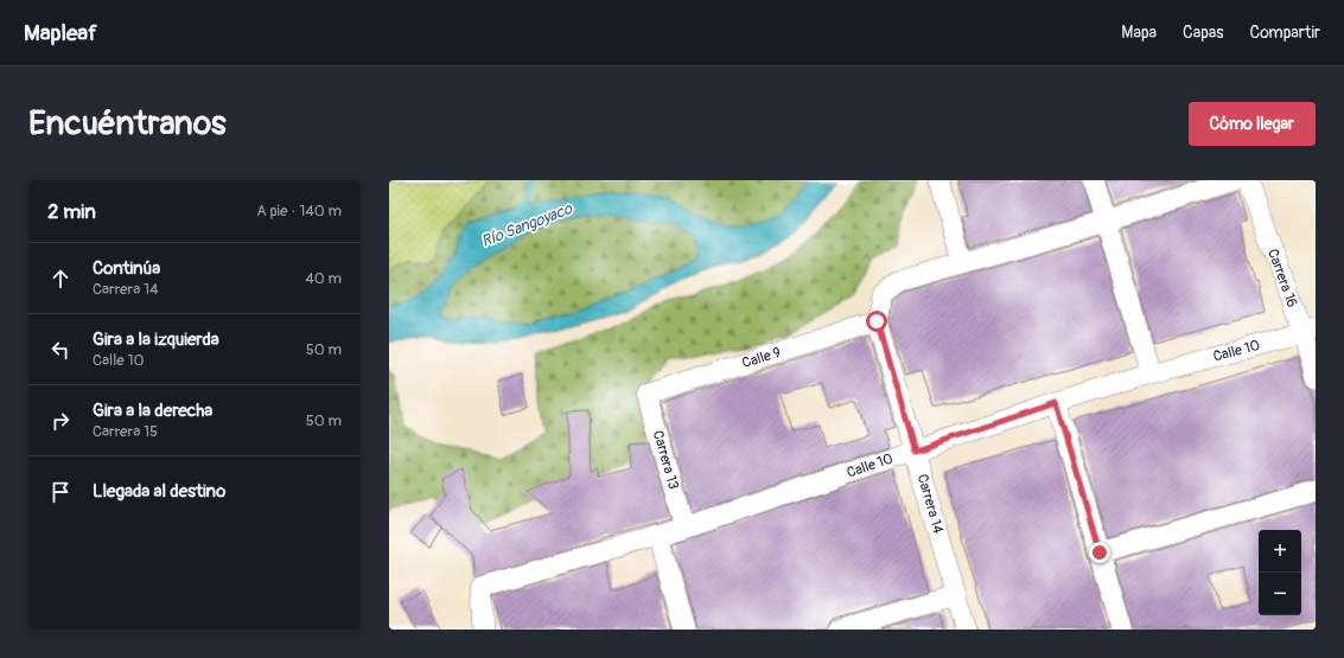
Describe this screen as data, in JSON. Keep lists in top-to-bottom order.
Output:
{
  "streets": {
    "street": [
      "Carrera 16",
      "Calle 10",
      "Calle 9",
      "Carrera 13",
      "Carrera 14"
    ]
  },
  "crossings": [
    ["Carrera 16", "Calle 10"],
    ["Calle 10", "Carrera 13"],
    ["Calle 10", "Carrera 14"],
    ["Calle 9", "Carrera 13"],
    ["Calle 9", "Carrera 14"]
  ],
  "water": ["Río Sangoyaco"],
  "page": {
    "header": "Mapleaf",
    "nav": ["Mapa", "Capas", "Compartir"],
    "buttons": "Cómo llegar",
    "title": "Encuéntranos",
    "heading": ["2 min", "A pie · 140 m"],
    "list": [
      ["Continúa", "Carrera 14", "40 m"],
      ["Gira a la izquierda", "Calle 10", "50 m"],
      ["Gira a la derecha", "Carrera 15", "50 m"],
      "Llegada al destino"
    ],
    "map_buttons": ["+", "−"]
  }
}
